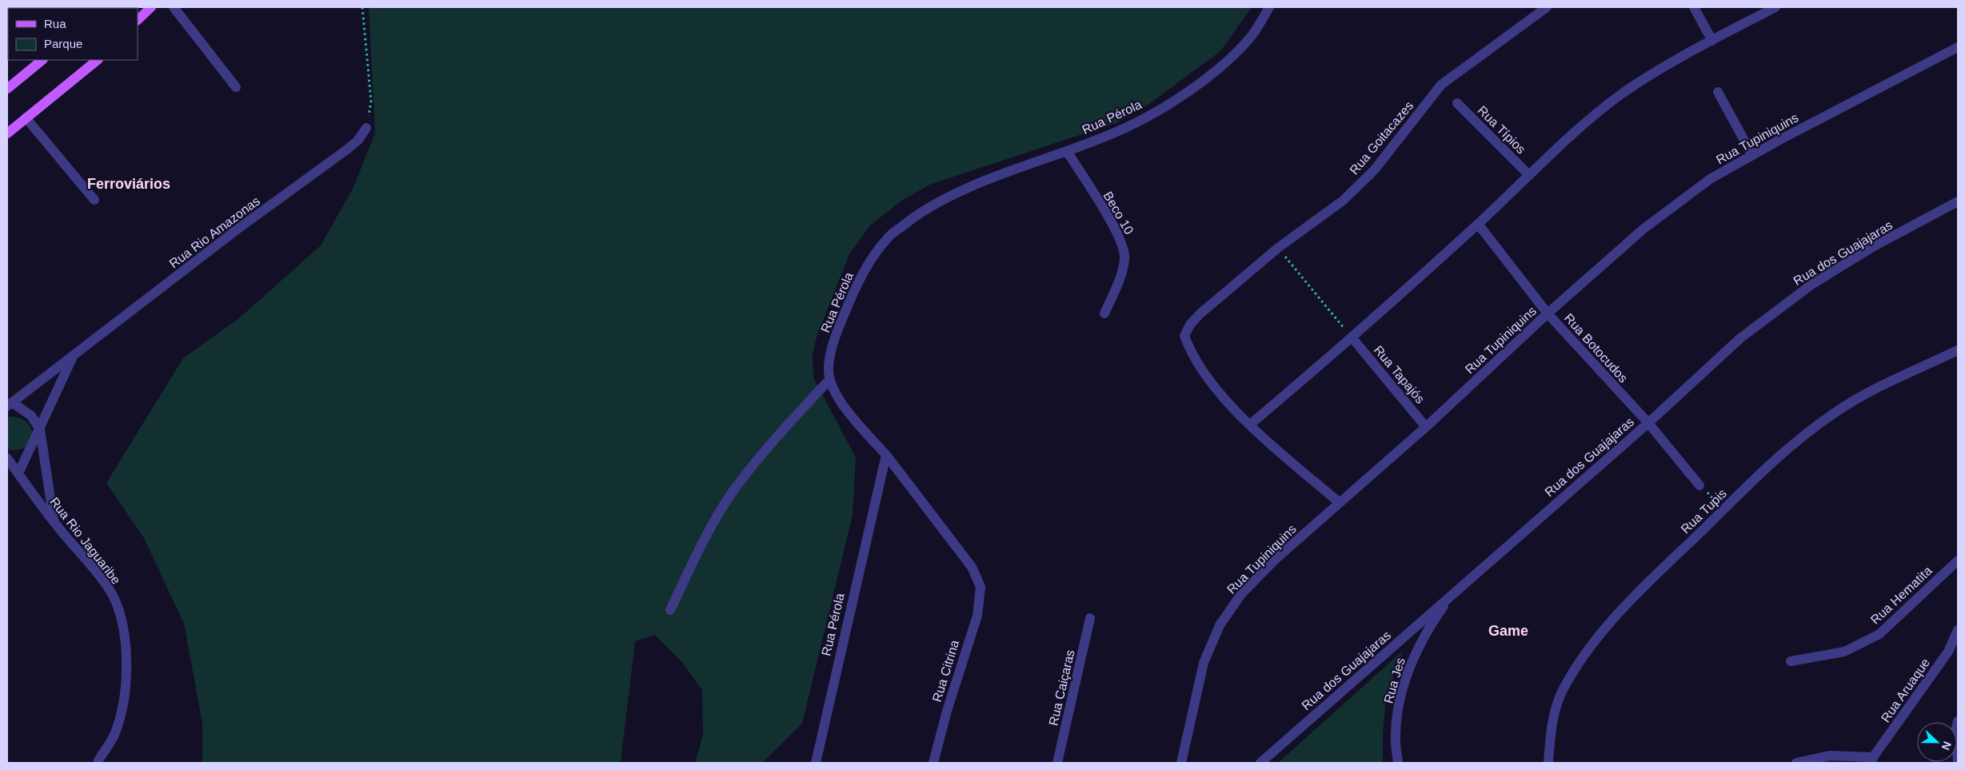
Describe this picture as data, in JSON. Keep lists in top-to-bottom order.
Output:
{
  "streets": {
    "street": [
      "Rua Pérola",
      "Rua Típios",
      "Rua Goitacazes",
      "Rua Tupiniquins",
      "Beco 10",
      "Rua Rio Amazonas",
      "Rua dos Guajajaras",
      "Rua Botocudos",
      "Rua Tapajós",
      "Rua Tupis",
      "Rua Rio Jaguaribe",
      "Rua Hematita",
      "Rua Citrina",
      "Rua Jes",
      "Rua Caiçaras",
      "Rua Aruaque"
    ]
  },
  "crossings": [
    ["Rua Pérola", "Beco 10"],
    ["Rua Pérola", "Rua Citrina"],
    ["Rua Tupiniquins", "Rua Botocudos"],
    ["Rua Tupiniquins", "Rua Tapajós"],
    ["Rua Rio Amazonas", "Rua Rio Jaguaribe"],
    ["Rua dos Guajajaras", "Rua Botocudos"],
    ["Rua dos Guajajaras", "Rua Jes"]
  ],
  "districts": ["Ferroviários", "Game"],
  "legend": ["Rua", "Parque"],
  "north": "right"
}
